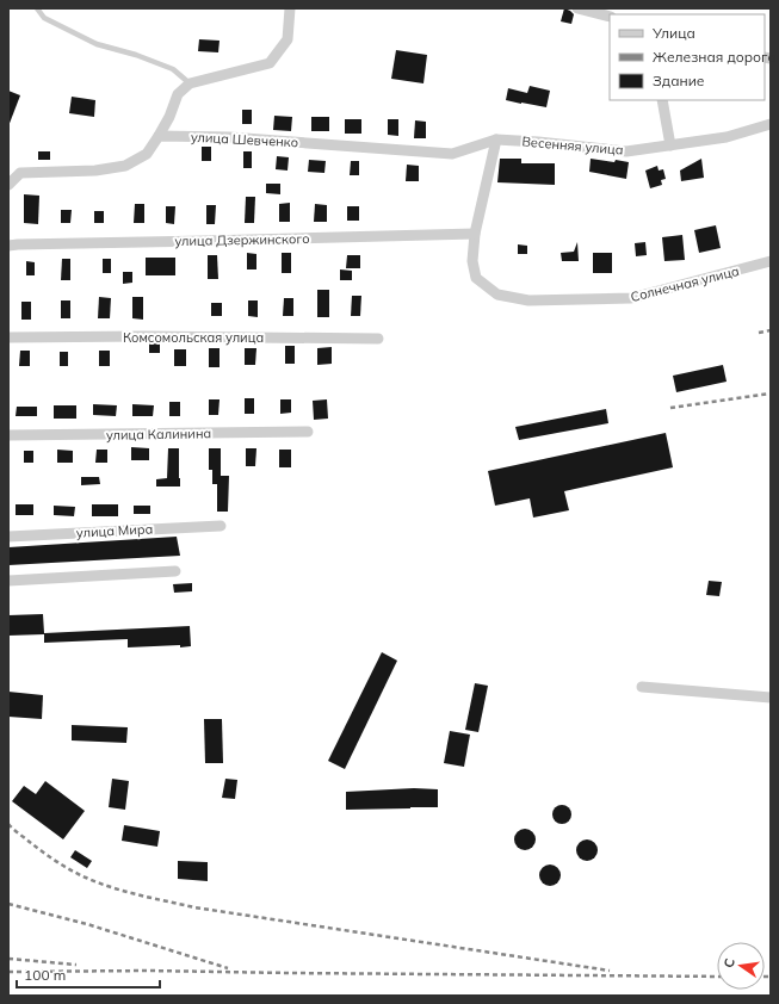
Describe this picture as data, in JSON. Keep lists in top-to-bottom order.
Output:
{
  "streets": {
    "street": [
      "улица Шевченко",
      "Весенняя улица",
      "улица Дзержинского",
      "Солнечная улица",
      "Комсомольская улица",
      "улица Калинина",
      "улица Мира"
    ]
  },
  "crossings": [
    ["улица Шевченко", "Весенняя улица"],
    ["улица Дзержинского", "Солнечная улица"]
  ],
  "legend": ["Улица", "Железная дорога", "Здание"],
  "scale_bar": "100 m",
  "north": "left"
}
